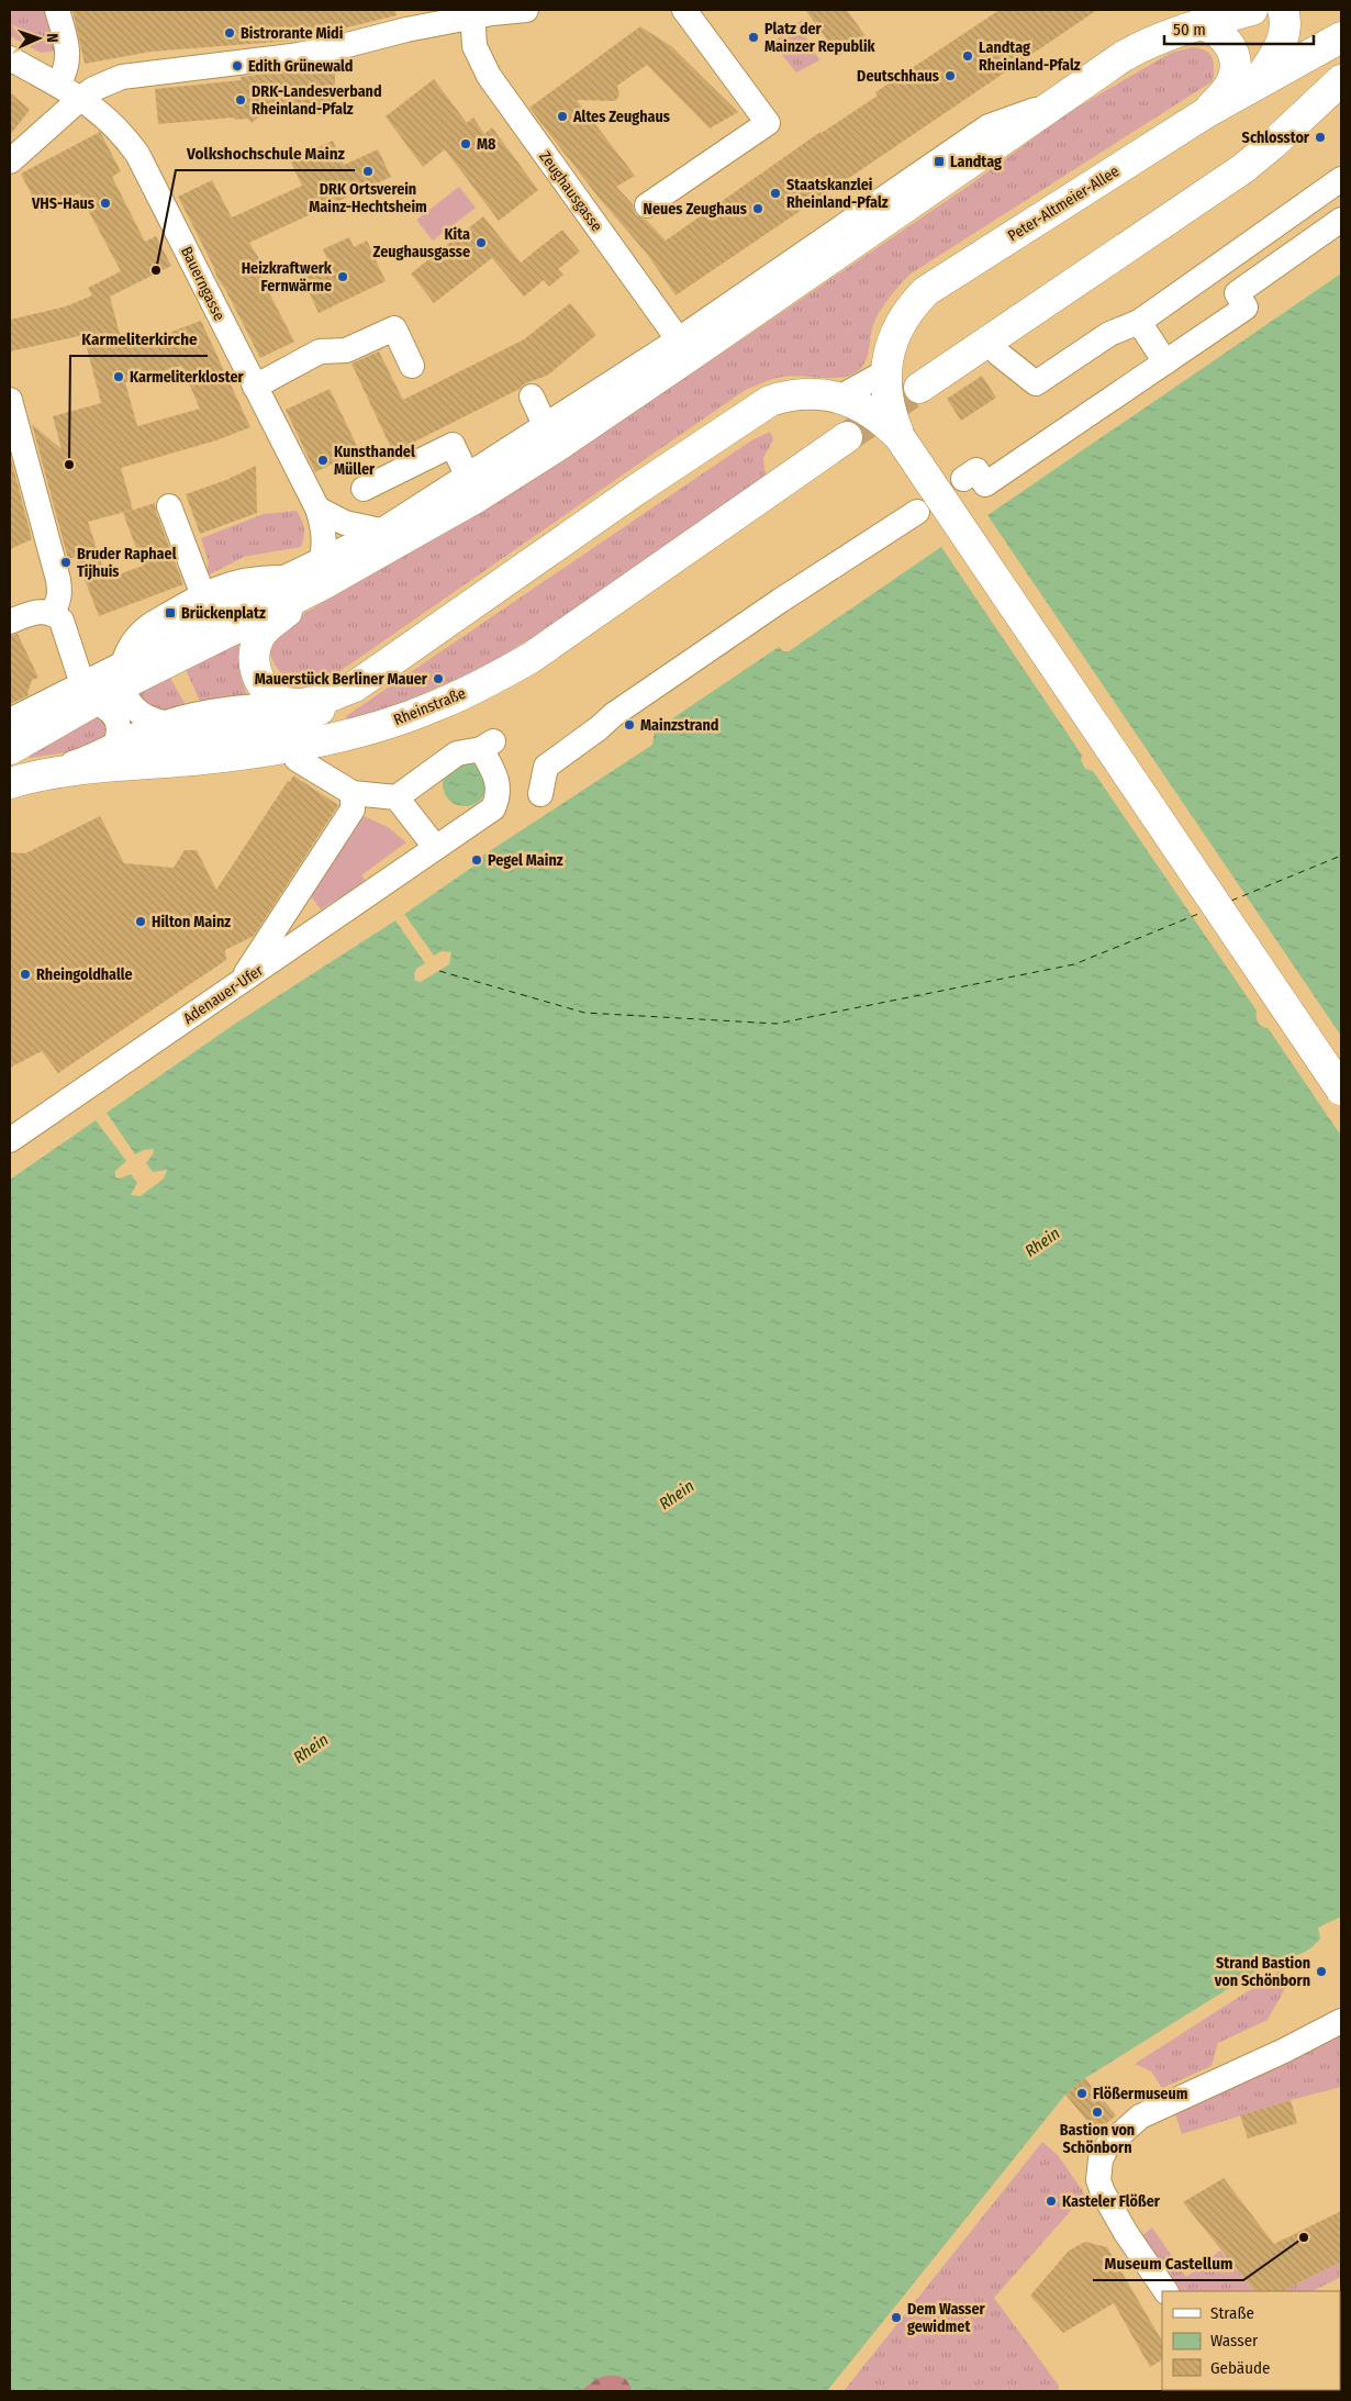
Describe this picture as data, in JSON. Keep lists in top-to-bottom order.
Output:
{
  "streets": {
    "main road": ["Peter-Altmeier-Allee", "Rheinstraße"],
    "street": ["Zeughausgasse", "Bauerngasse", "Adenauer-Ufer"]
  },
  "crossings": [
    ["Peter-Altmeier-Allee", "Rheinstraße"]
  ],
  "water": ["Rhein"],
  "places": {
    "other": [
      "Bistrorante Midi",
      "Platz der Mainzer Republik",
      "Landtag Rheinland-Pfalz",
      "Edith Grünewald",
      "Deutschhaus",
      "DRK-Landesverband Rheinland-Pfalz",
      "Altes Zeughaus",
      "Schlosstor",
      "M8",
      "DRK Ortsverein Mainz-Hechtsheim",
      "Staatskanzlei Rheinland-Pfalz",
      "VHS-Haus",
      "Neues Zeughaus",
      "Kita Zeughausgasse",
      "Volkshochschule Mainz",
      "Heizkraftwerk Fernwärme",
      "Karmeliterkloster",
      "Kunsthandel Müller",
      "Karmeliterkirche",
      "Bruder Raphael Tijhuis",
      "Mauerstück Berliner Mauer",
      "Mainzstrand",
      "Pegel Mainz",
      "Hilton Mainz",
      "Rheingoldhalle",
      "Strand Bastion von Schönborn",
      "Flößermuseum",
      "Bastion von Schönborn",
      "Kasteler Flößer",
      "Museum Castellum",
      "Dem Wasser gewidmet"
    ],
    "transit": ["Landtag", "Brückenplatz"]
  },
  "legend": ["Straße", "Wasser", "Gebäude"],
  "scale_bar": "50 m",
  "north": "right"
}
